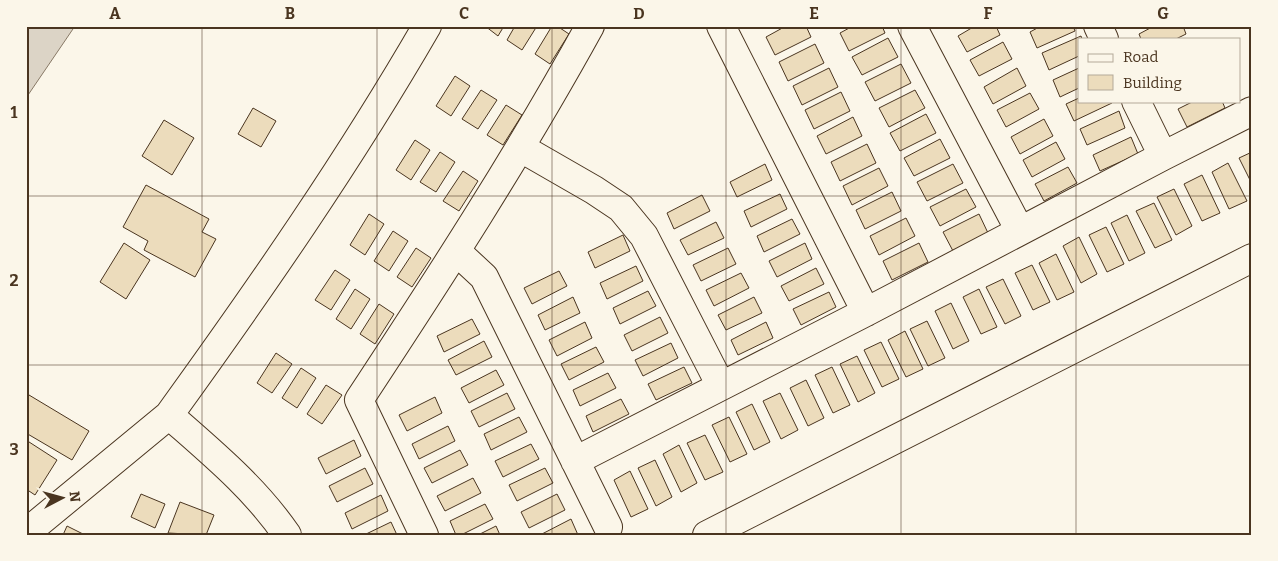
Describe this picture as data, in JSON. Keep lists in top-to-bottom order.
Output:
{
  "legend": ["Road", "Building"],
  "north": "right",
  "grid": {
    "columns": [
      "A",
      "B",
      "C",
      "D",
      "E",
      "F",
      "G"
    ],
    "rows": ["1", "2", "3"]
  }
}
